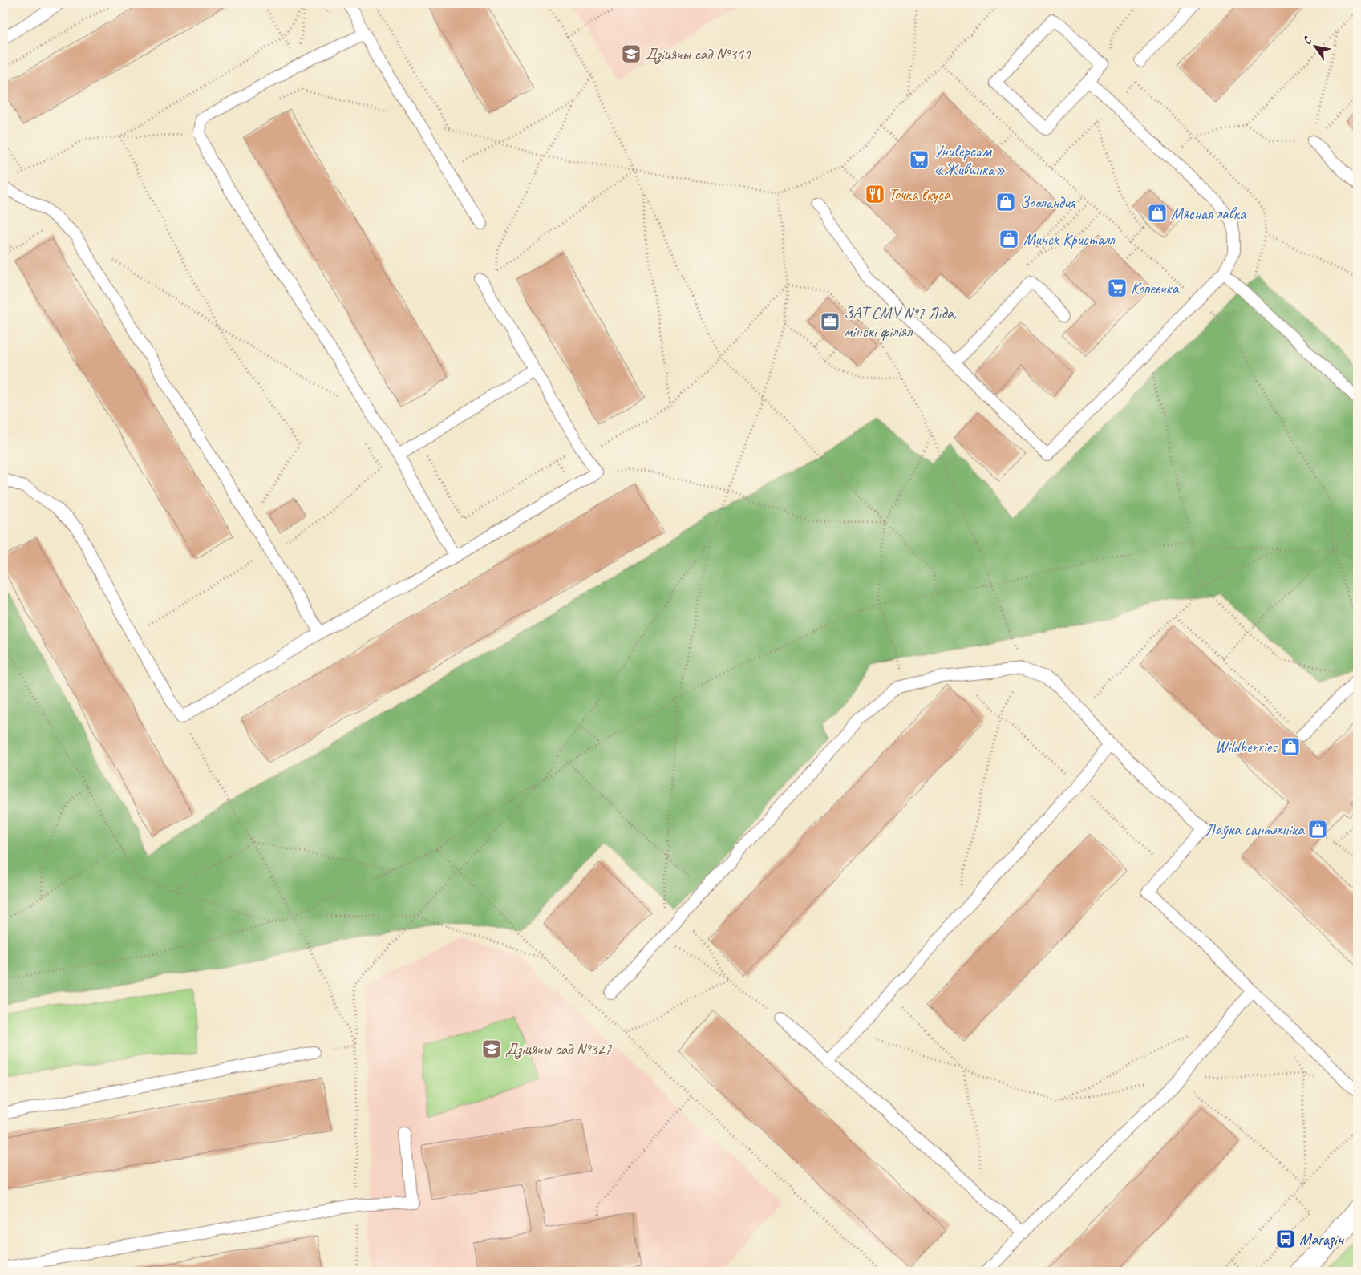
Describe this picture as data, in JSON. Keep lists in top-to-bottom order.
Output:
{
  "places": {
    "school or university": ["Дзіцячы сад №311", "Дзіцячы сад №327"],
    "supermarket": ["Универсам «Живинка»", "Копеечка"],
    "restaurant": ["Точка вкуса"],
    "shop": [
      "Зооландия",
      "Мясная лавка",
      "Минск Кристалл",
      "Wildberries",
      "Лаўка сантэхніка"
    ],
    "office": ["ЗАТ СМУ №7 Ліда, мінскі філіял"],
    "bus stop": ["Магазін"]
  },
  "north": "top left"
}
